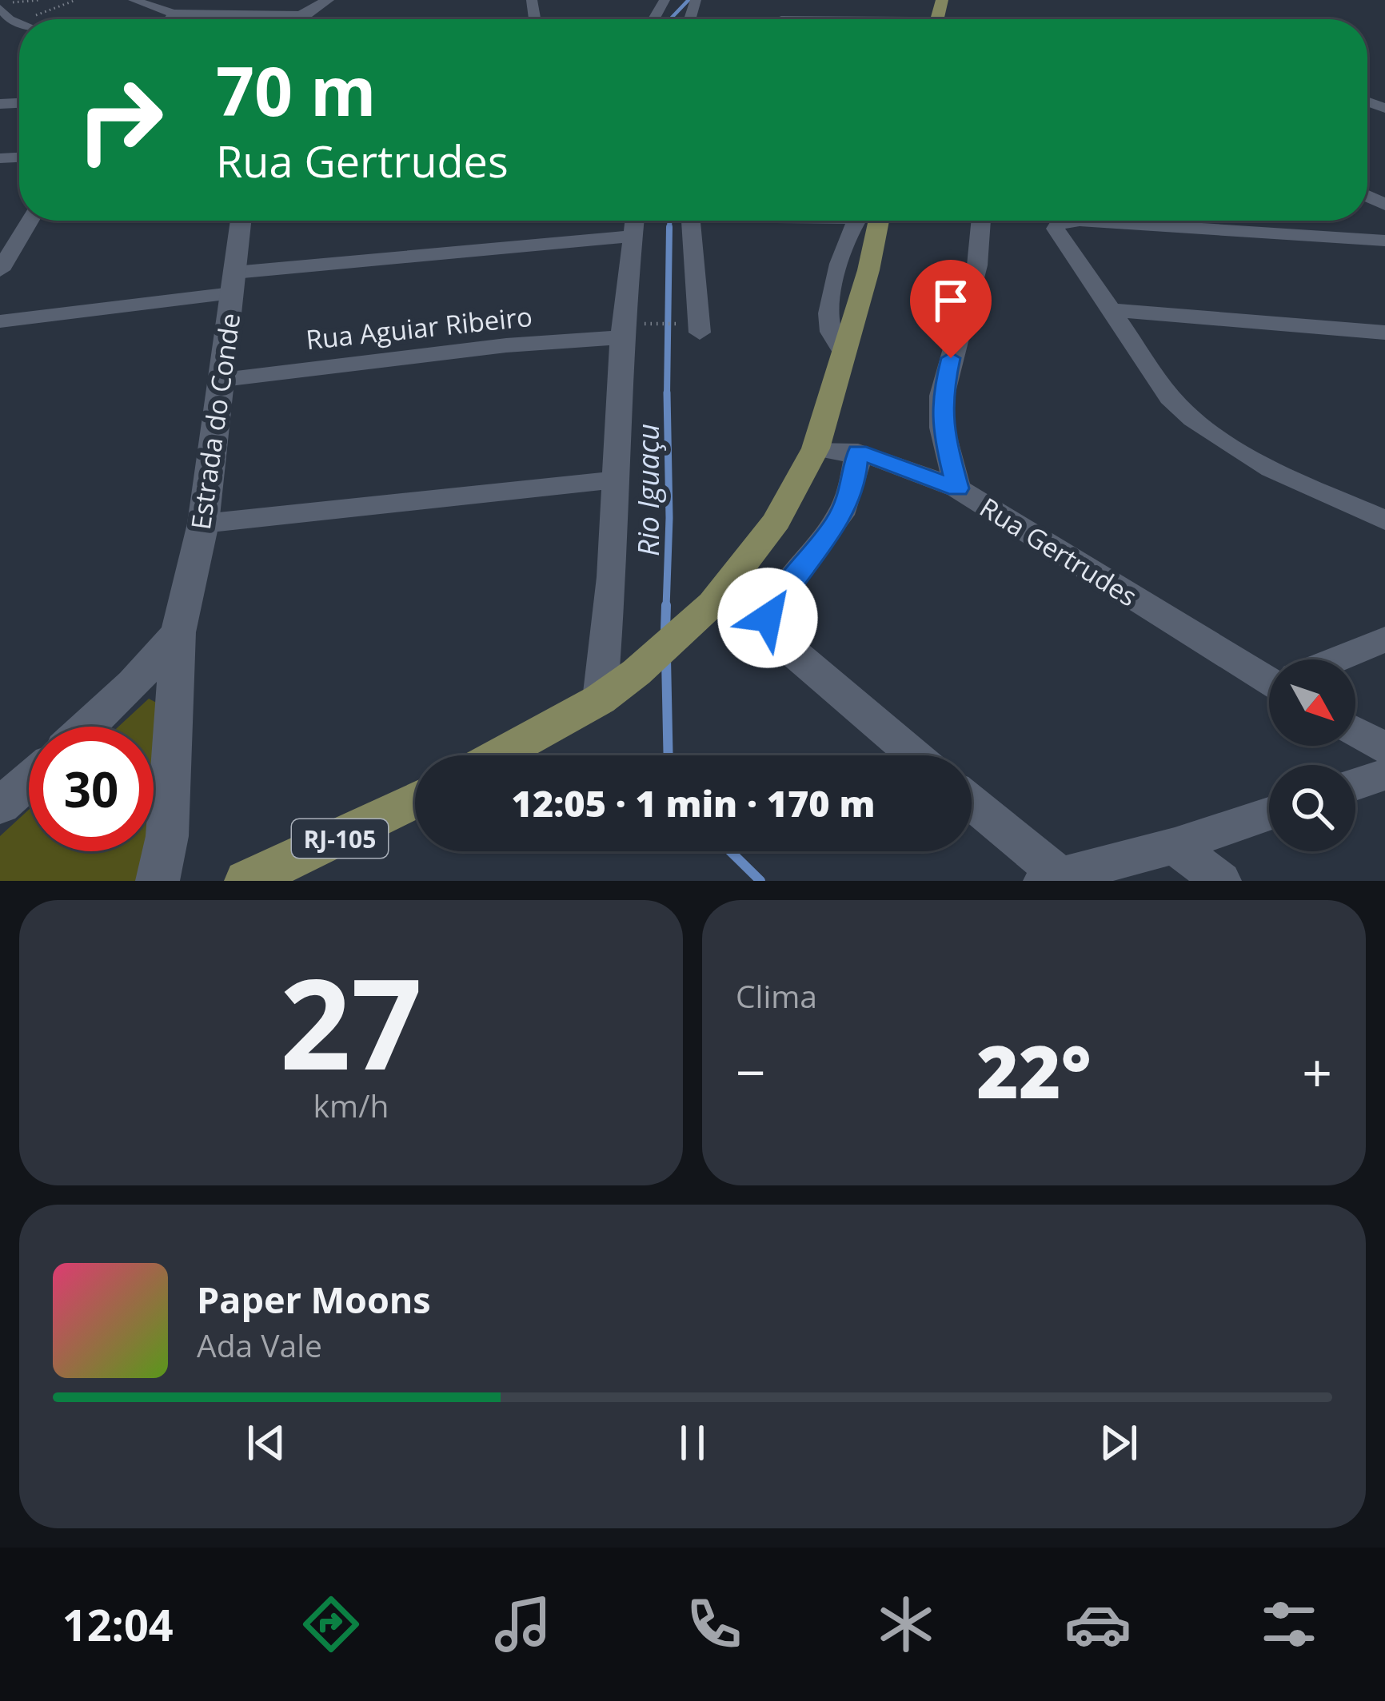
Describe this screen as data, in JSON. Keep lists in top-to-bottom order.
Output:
{
  "streets": {
    "main road": ["RJ-105"],
    "street": ["Rua Aguiar Ribeiro", "Estrada do Conde", "Rua Gertrudes"]
  },
  "crossings": [
    ["Rua Aguiar Ribeiro", "Estrada do Conde"]
  ],
  "water": ["Rio Iguaçu"],
  "north": "bottom right",
  "page": {
    "turn": ["70 m", "Rua Gertrudes"],
    "limit": "30",
    "trip": "12:05 · 1 min · 170 m",
    "tile": [
      ["27", "km/h"],
      "Clima"
    ],
    "heat": ["−", "22°", "+"],
    "song": ["Paper Moons", "Ada Vale"],
    "tabs": "12:04"
  }
}
